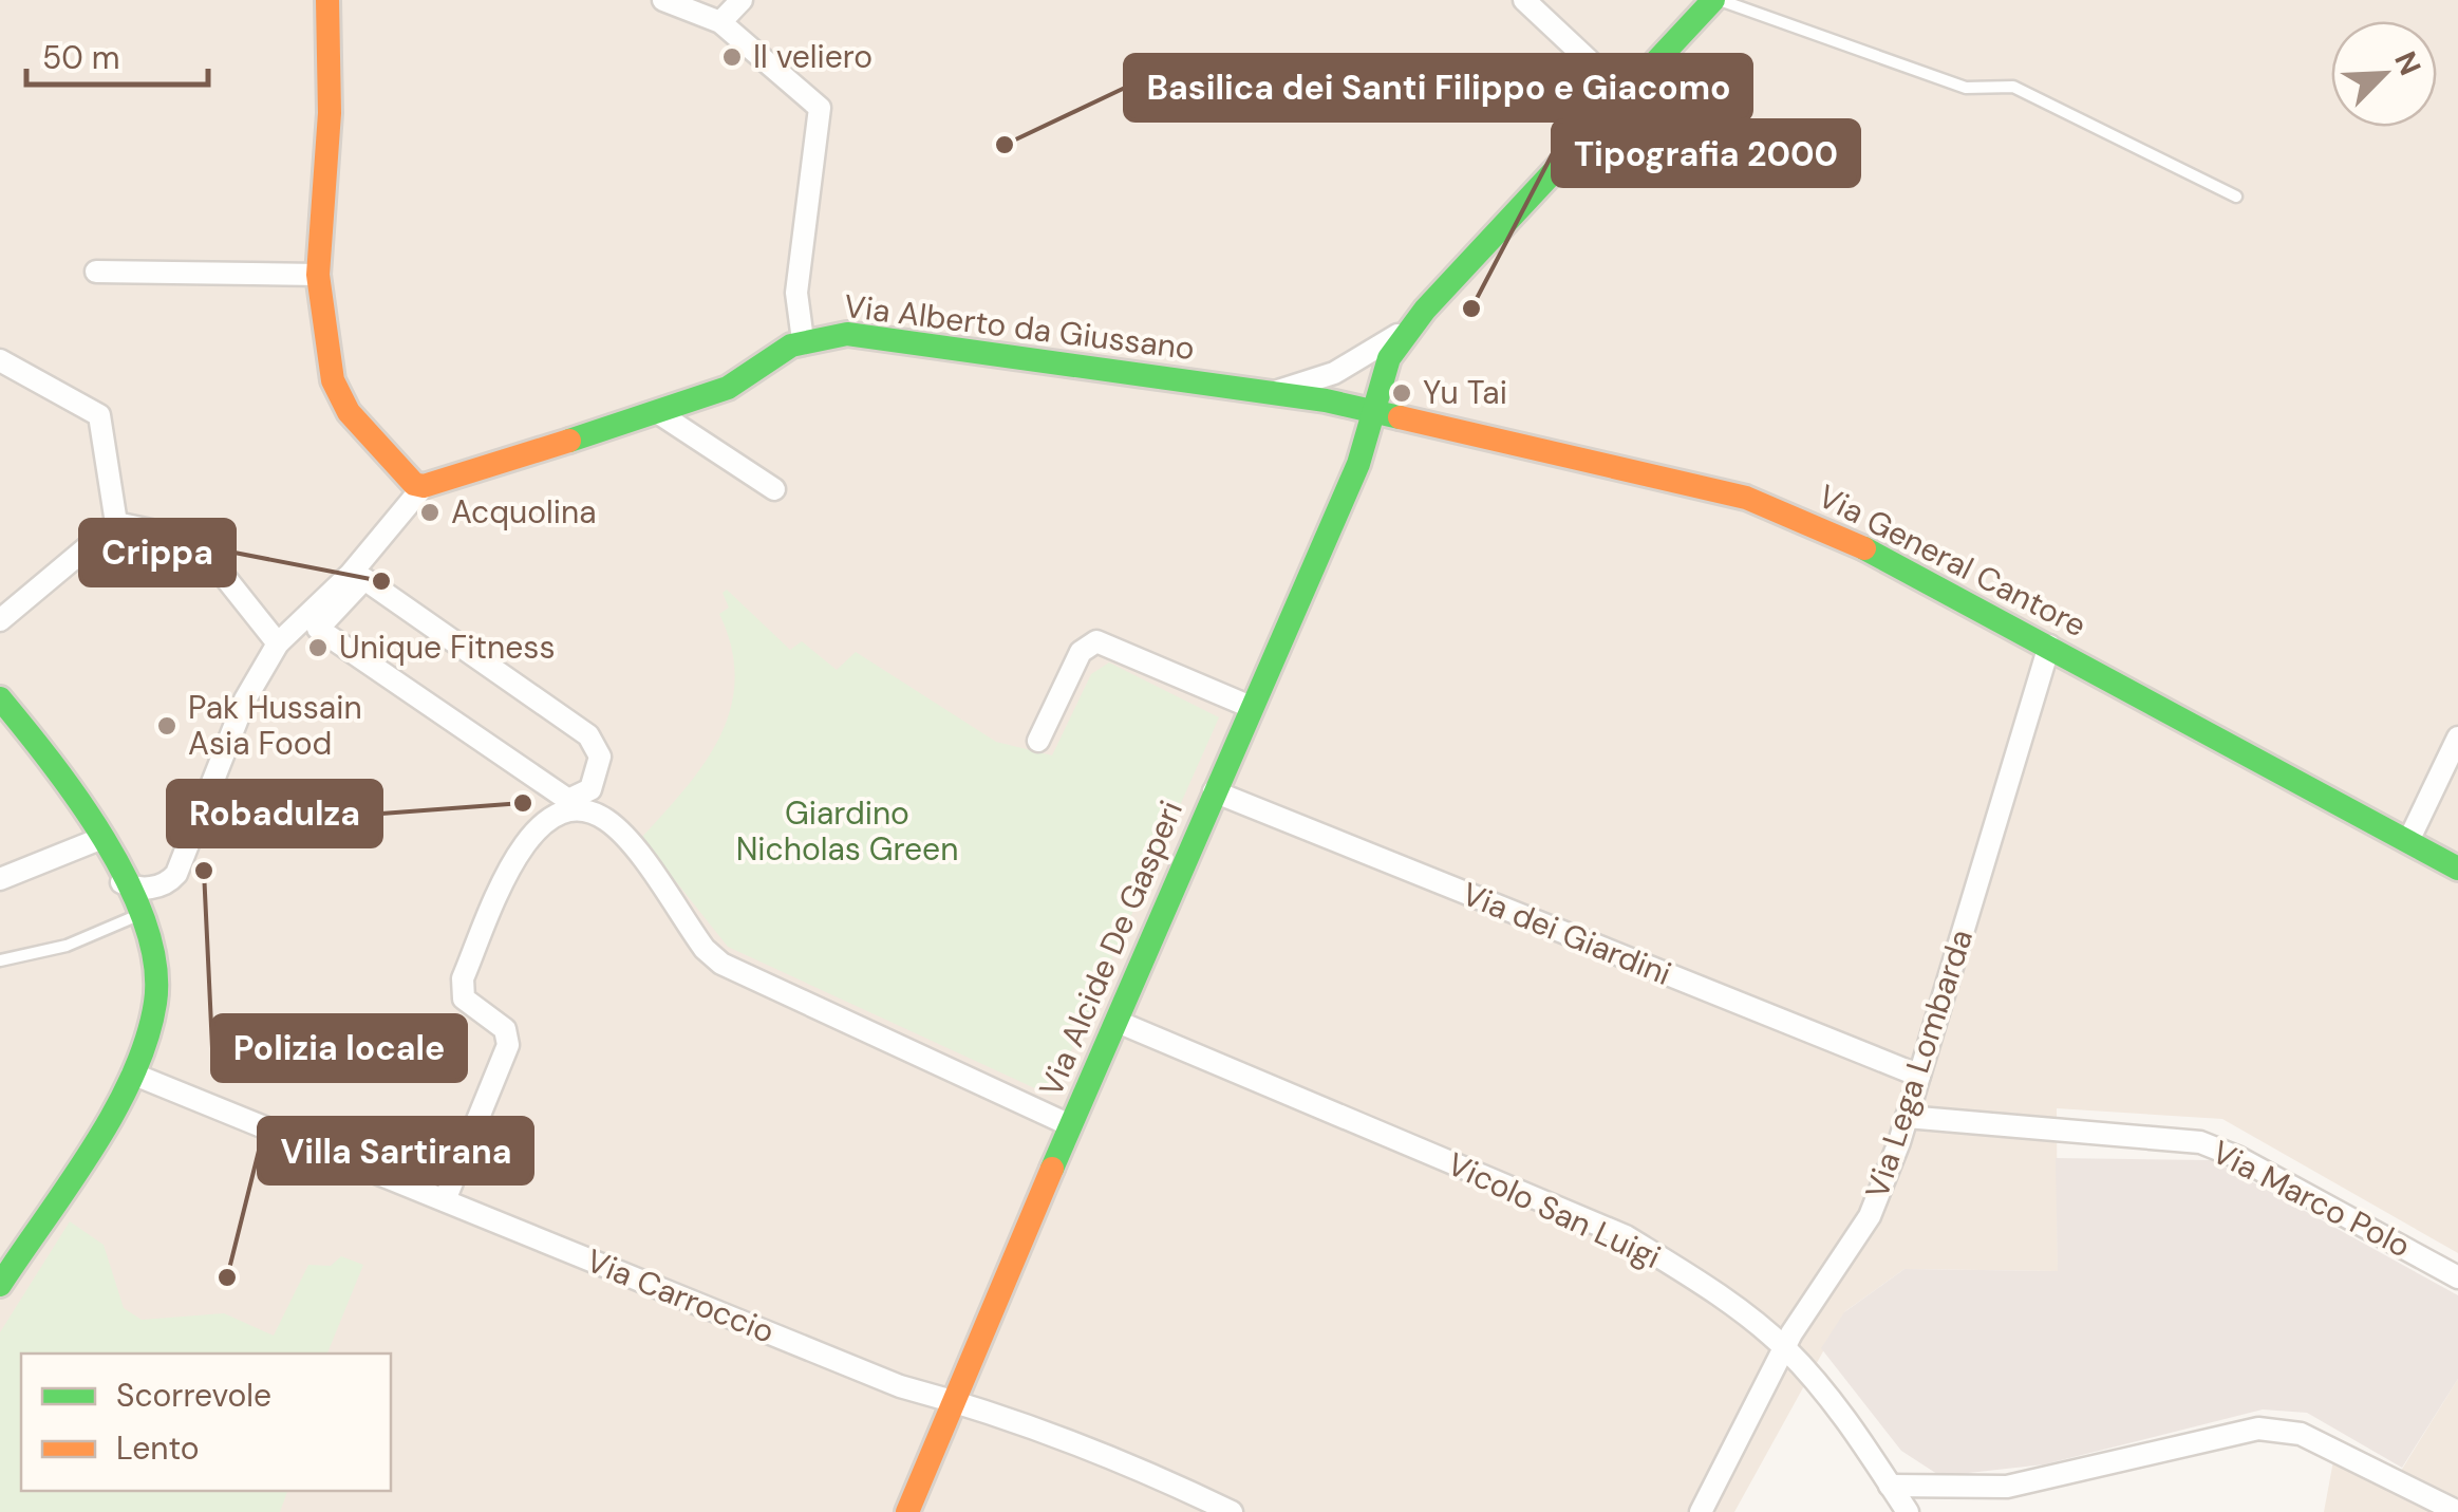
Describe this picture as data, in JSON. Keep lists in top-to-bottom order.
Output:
{
  "streets": {
    "street": [
      "Via Alberto da Giussano",
      "Via General Cantore",
      "Via dei Giardini",
      "Via Alcide De Gasperi",
      "Via Lega Lombarda",
      "Via Marco Polo",
      "Vicolo San Luigi",
      "Via Carroccio"
    ]
  },
  "crossings": [
    ["Via Alberto da Giussano", "Via General Cantore"],
    ["Via Alberto da Giussano", "Via Alcide De Gasperi"],
    ["Via General Cantore", "Via Alcide De Gasperi"],
    ["Via General Cantore", "Via Lega Lombarda"],
    ["Via dei Giardini", "Via Alcide De Gasperi"],
    ["Via dei Giardini", "Via Lega Lombarda"],
    ["Via Alcide De Gasperi", "Vicolo San Luigi"],
    ["Via Alcide De Gasperi", "Via Carroccio"],
    ["Via Lega Lombarda", "Via Marco Polo"],
    ["Via Lega Lombarda", "Vicolo San Luigi"]
  ],
  "parks": ["Giardino Nicholas Green"],
  "places": [
    "Il veliero",
    "Basilica dei Santi Filippo e Giacomo",
    "Tipografia 2000",
    "Yu Tai",
    "Acquolina",
    "Crippa",
    "Unique Fitness",
    "Pak Hussain Asia Food",
    "Robadulza",
    "Polizia locale",
    "Villa Sartirana"
  ],
  "legend": ["Scorrevole", "Lento"],
  "scale_bar": "50 m",
  "north": "top right"
}
